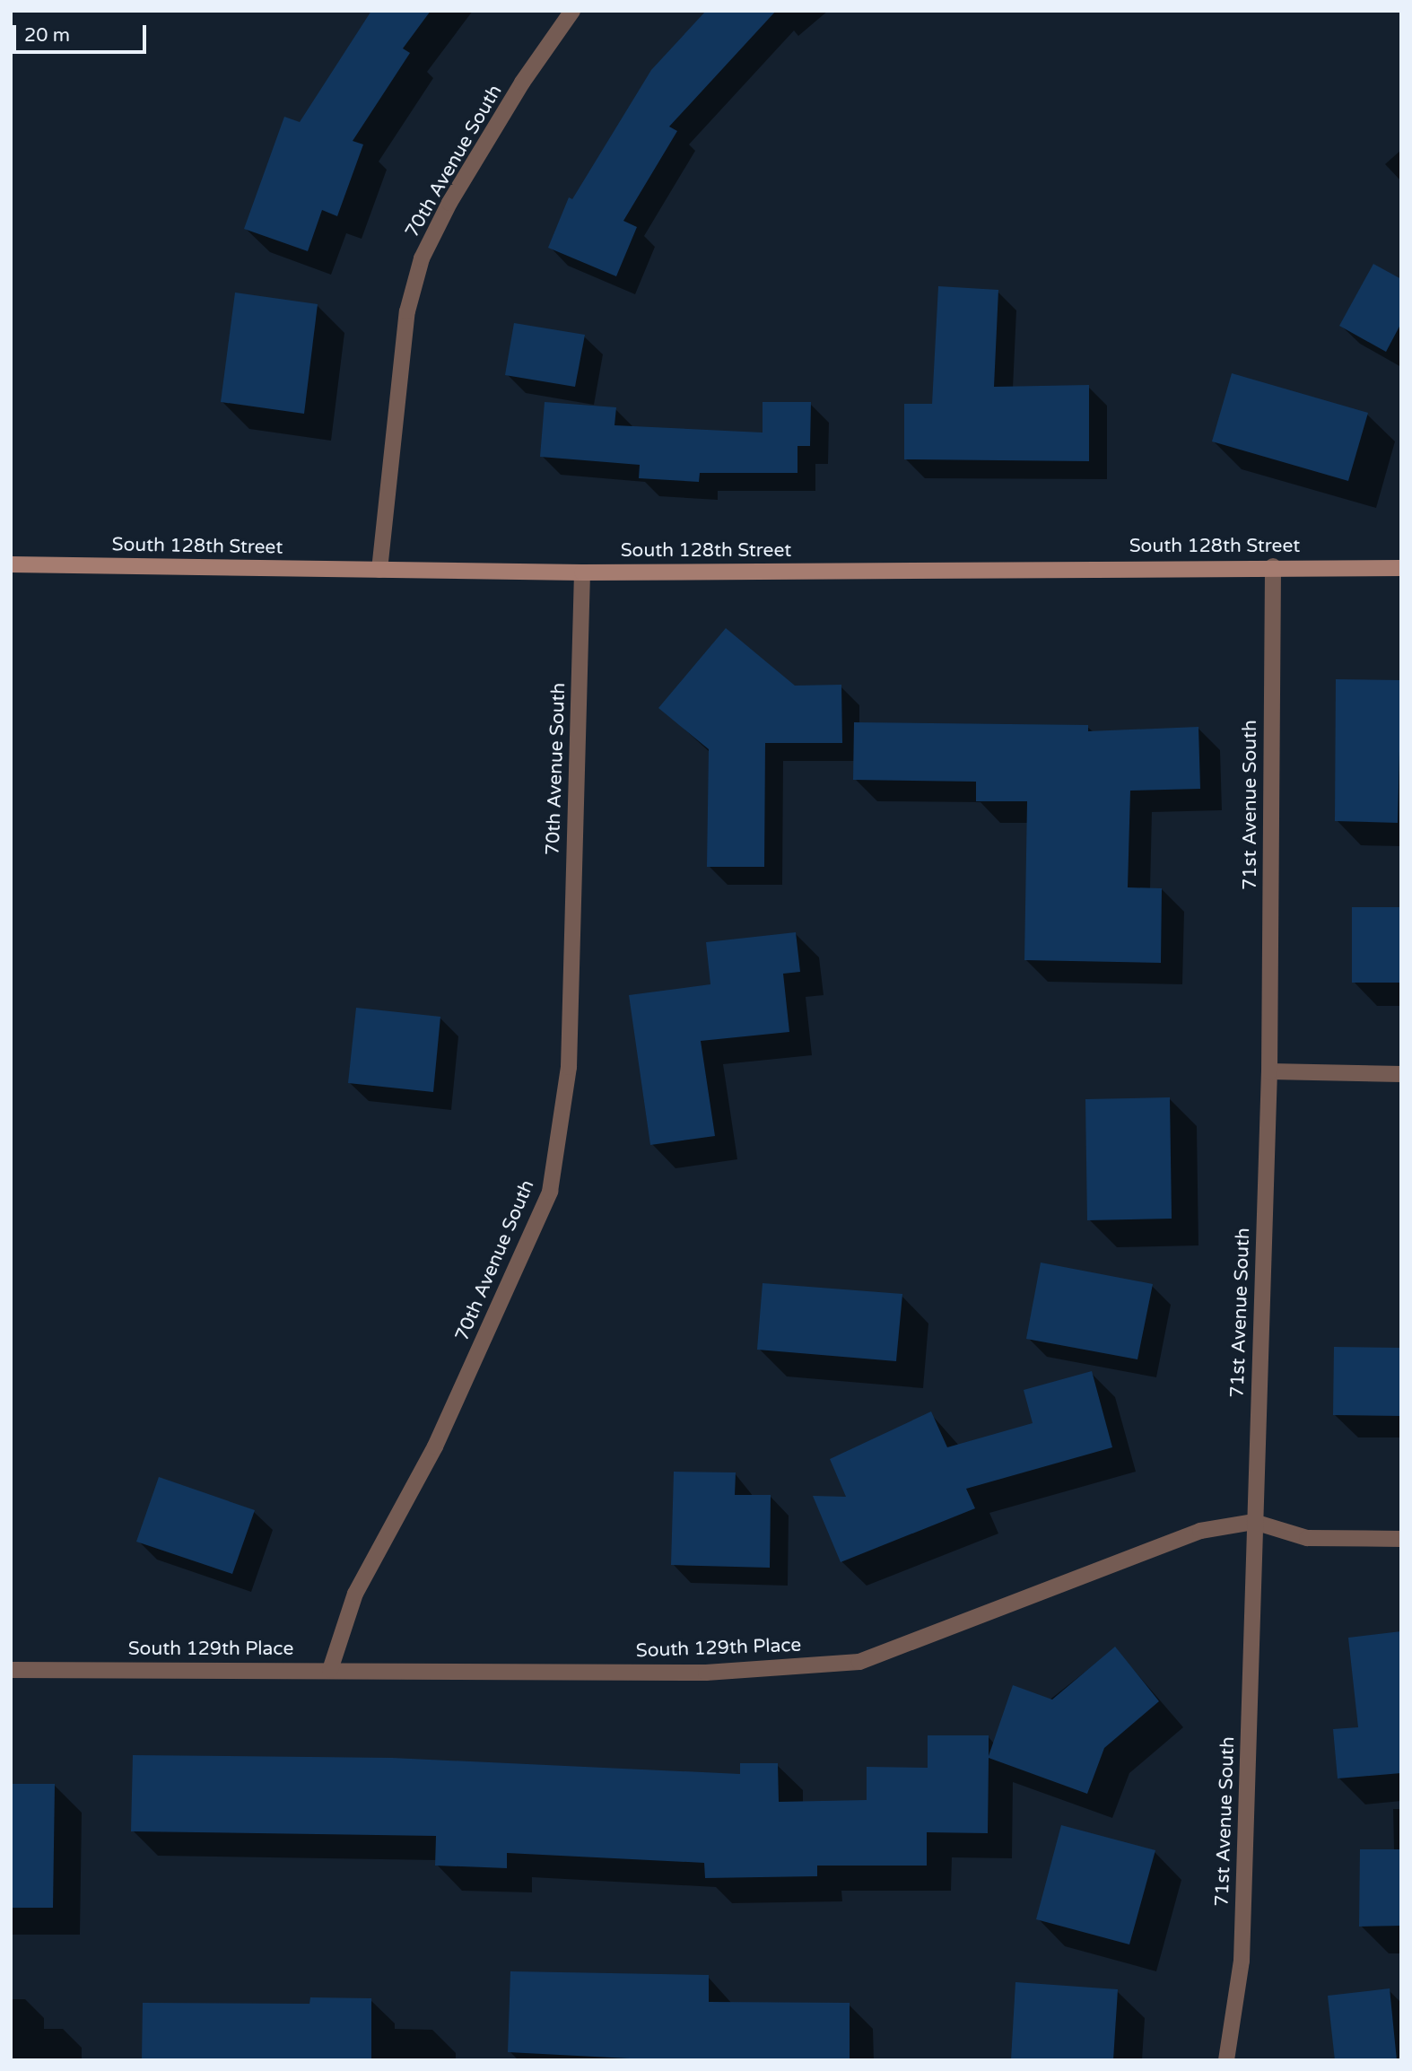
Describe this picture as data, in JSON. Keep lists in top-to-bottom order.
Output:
{
  "streets": {
    "street": [
      "70th Avenue South",
      "South 128th Street",
      "71st Avenue South",
      "South 129th Place"
    ]
  },
  "crossings": [
    ["70th Avenue South", "South 128th Street"],
    ["70th Avenue South", "South 129th Place"],
    ["South 128th Street", "71st Avenue South"],
    ["71st Avenue South", "South 129th Place"]
  ],
  "scale_bar": "20 m"
}
